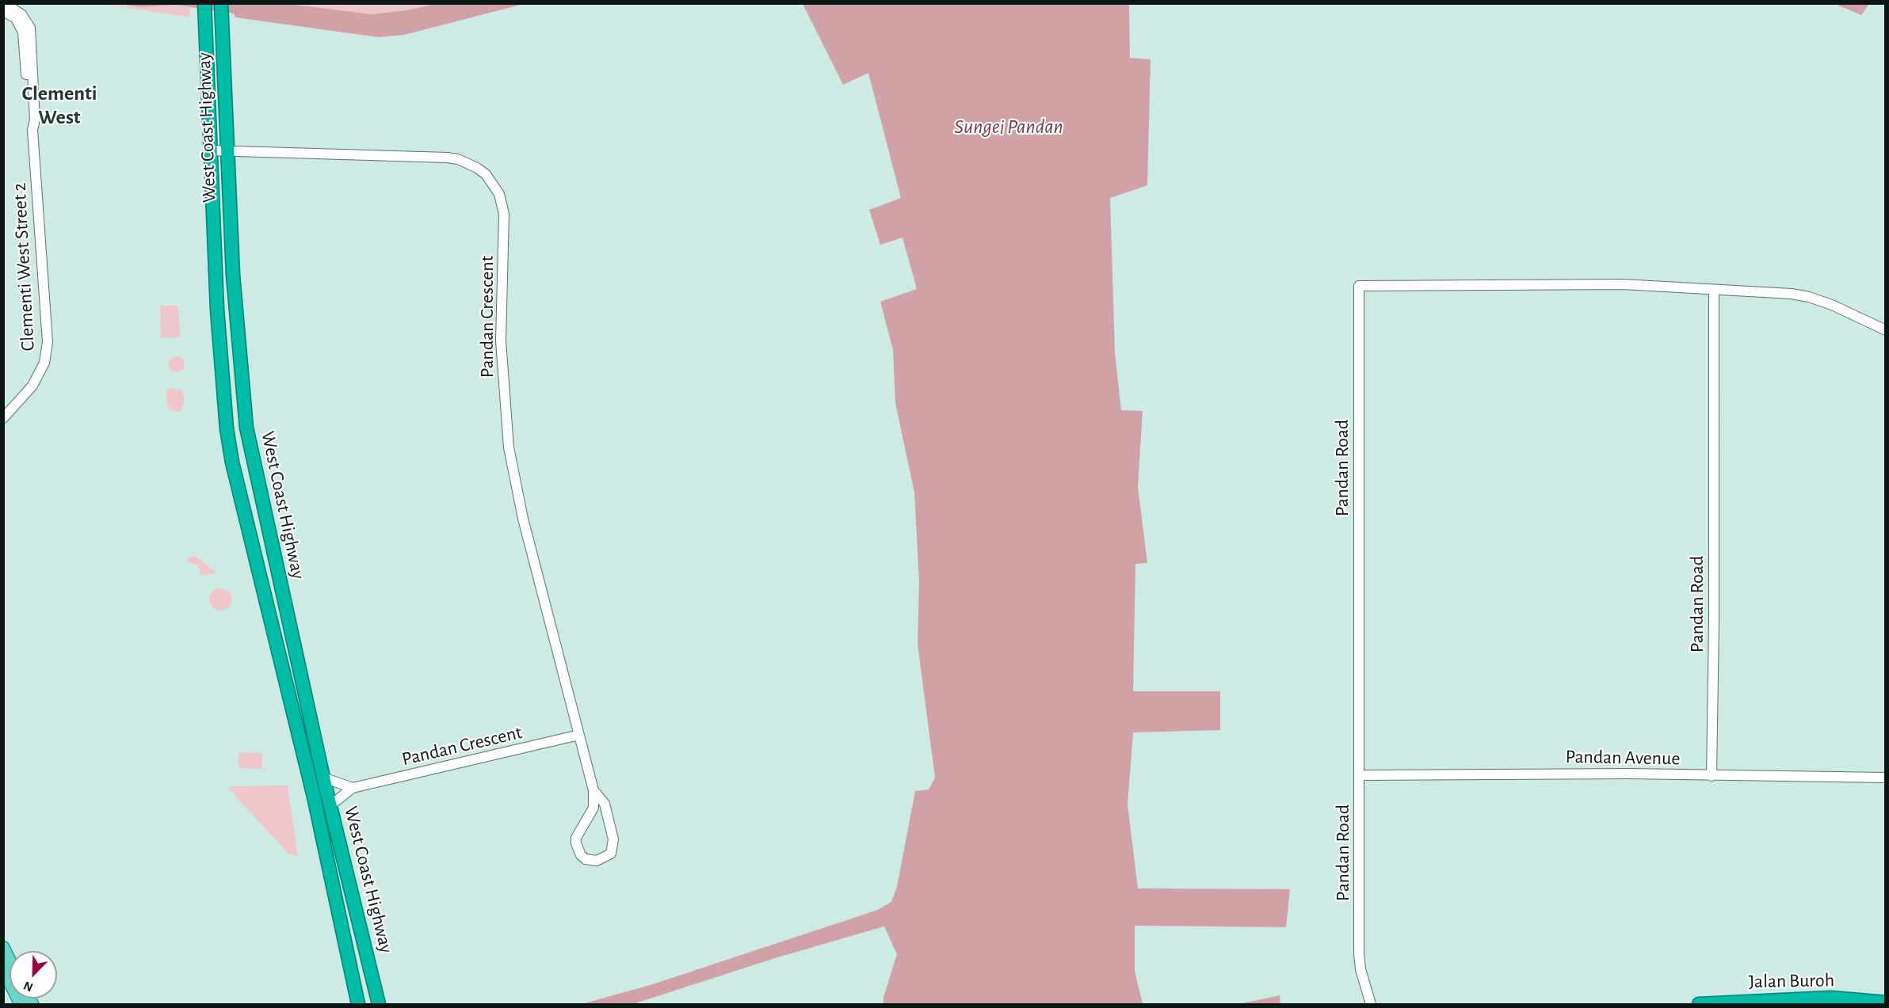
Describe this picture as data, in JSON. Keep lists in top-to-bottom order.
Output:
{
  "streets": {
    "highway": ["West Coast Highway", "Jalan Buroh"],
    "street": [
      "Clementi West Street 2",
      "Pandan Crescent",
      "Pandan Road",
      "Pandan Avenue"
    ]
  },
  "crossings": [
    ["West Coast Highway", "Pandan Crescent"],
    ["Pandan Road", "Pandan Avenue"]
  ],
  "districts": ["Clementi West"],
  "water": ["Sungei Pandan"],
  "north": "bottom left"
}
